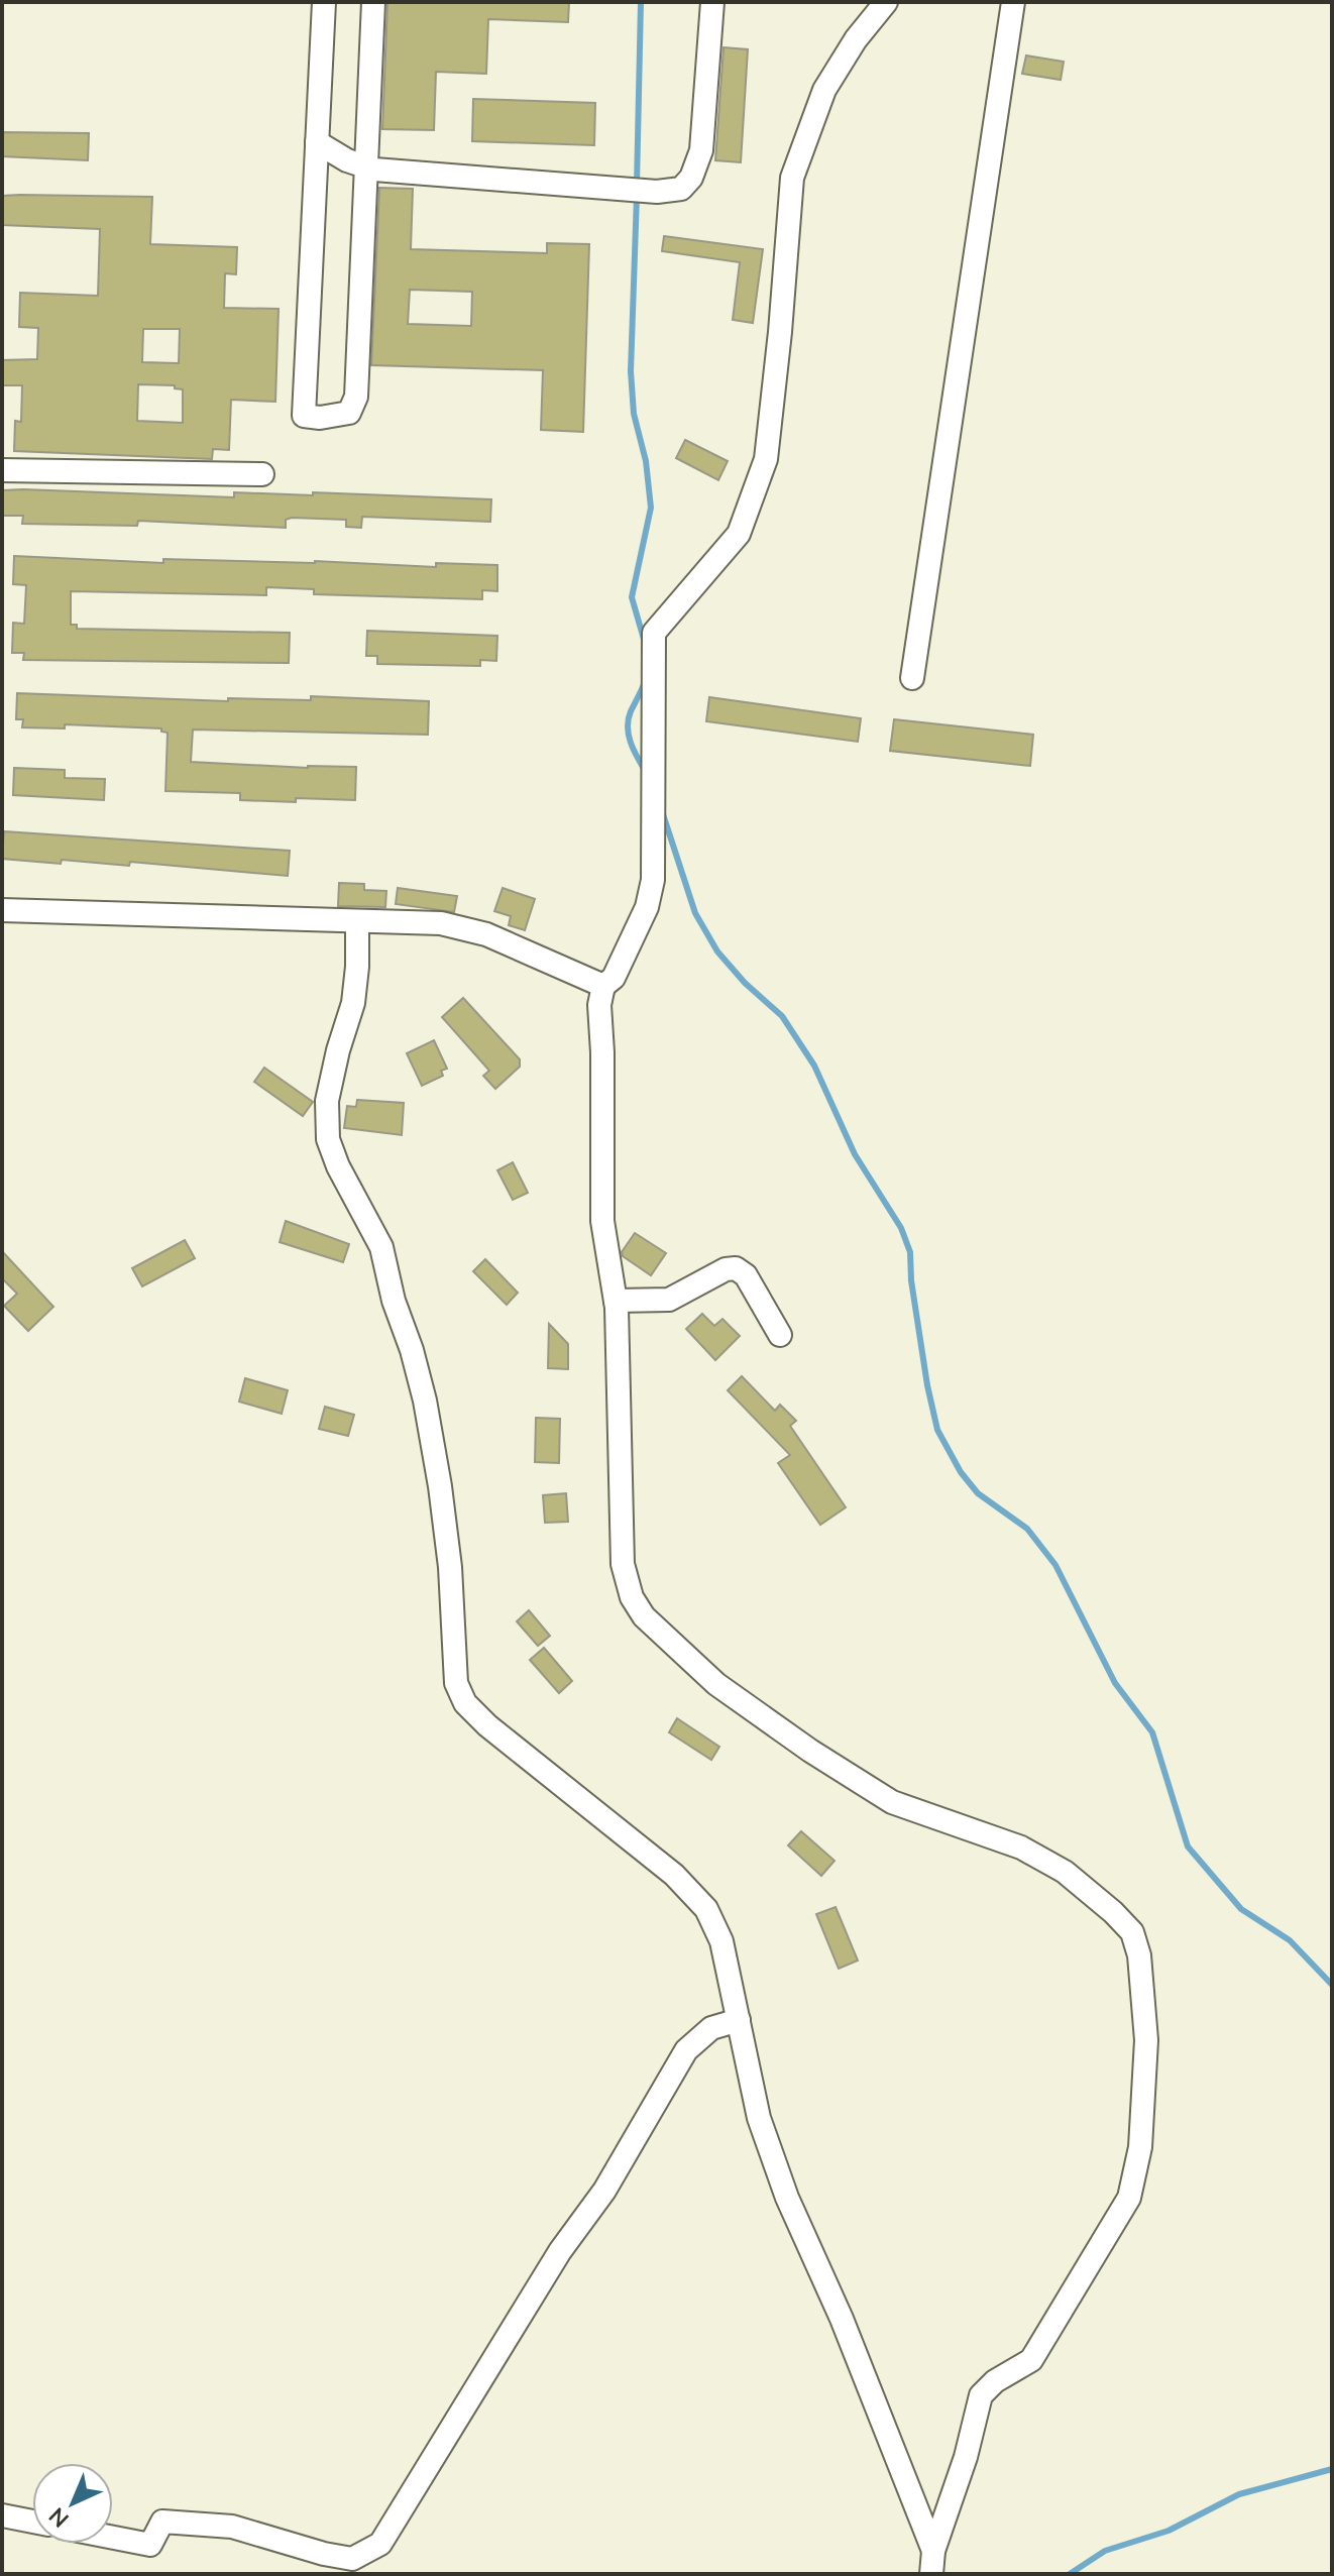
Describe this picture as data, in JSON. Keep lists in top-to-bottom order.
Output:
{
  "north": "bottom left"
}
